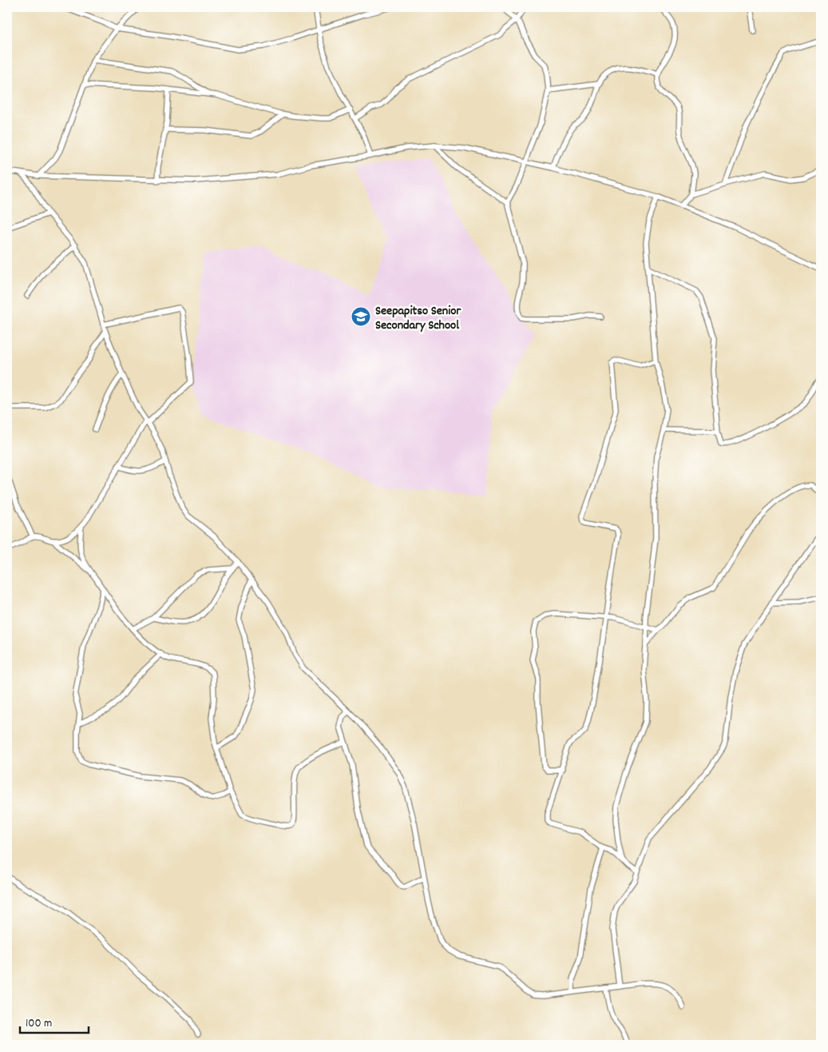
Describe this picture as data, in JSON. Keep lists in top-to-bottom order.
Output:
{
  "places": {
    "school or university": ["Seepapitso Senior Secondary School"]
  },
  "scale_bar": "100 m"
}
